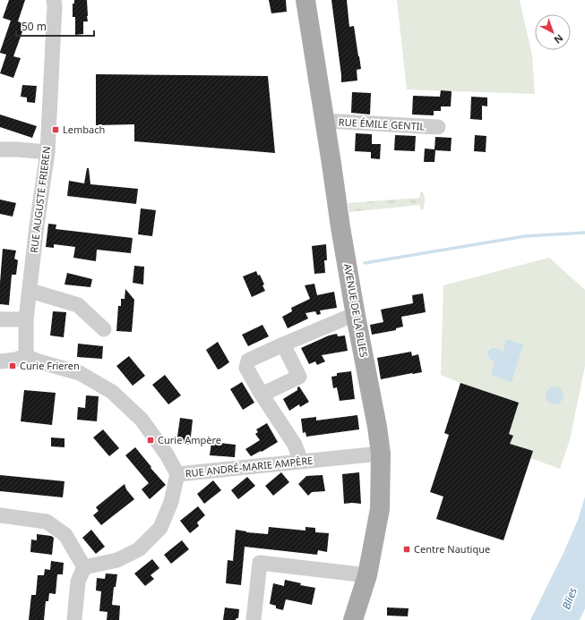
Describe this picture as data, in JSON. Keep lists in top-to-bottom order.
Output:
{
  "streets": {
    "main road": ["AVENUE DE LA BLIES"],
    "street": ["RUE ÉMILE GENTIL", "RUE AUGUSTE FRIEREN", "RUE ANDRÉ-MARIE AMPÈRE"]
  },
  "crossings": [
    ["RUE ÉMILE GENTIL", "AVENUE DE LA BLIES"],
    ["AVENUE DE LA BLIES", "RUE ANDRÉ-MARIE AMPÈRE"]
  ],
  "water": ["Blies"],
  "places": {
    "transit": [
      "Lembach",
      "Curie Frieren",
      "Curie Ampère",
      "Centre Nautique"
    ]
  },
  "scale_bar": "50 m",
  "north": "bottom right"
}
